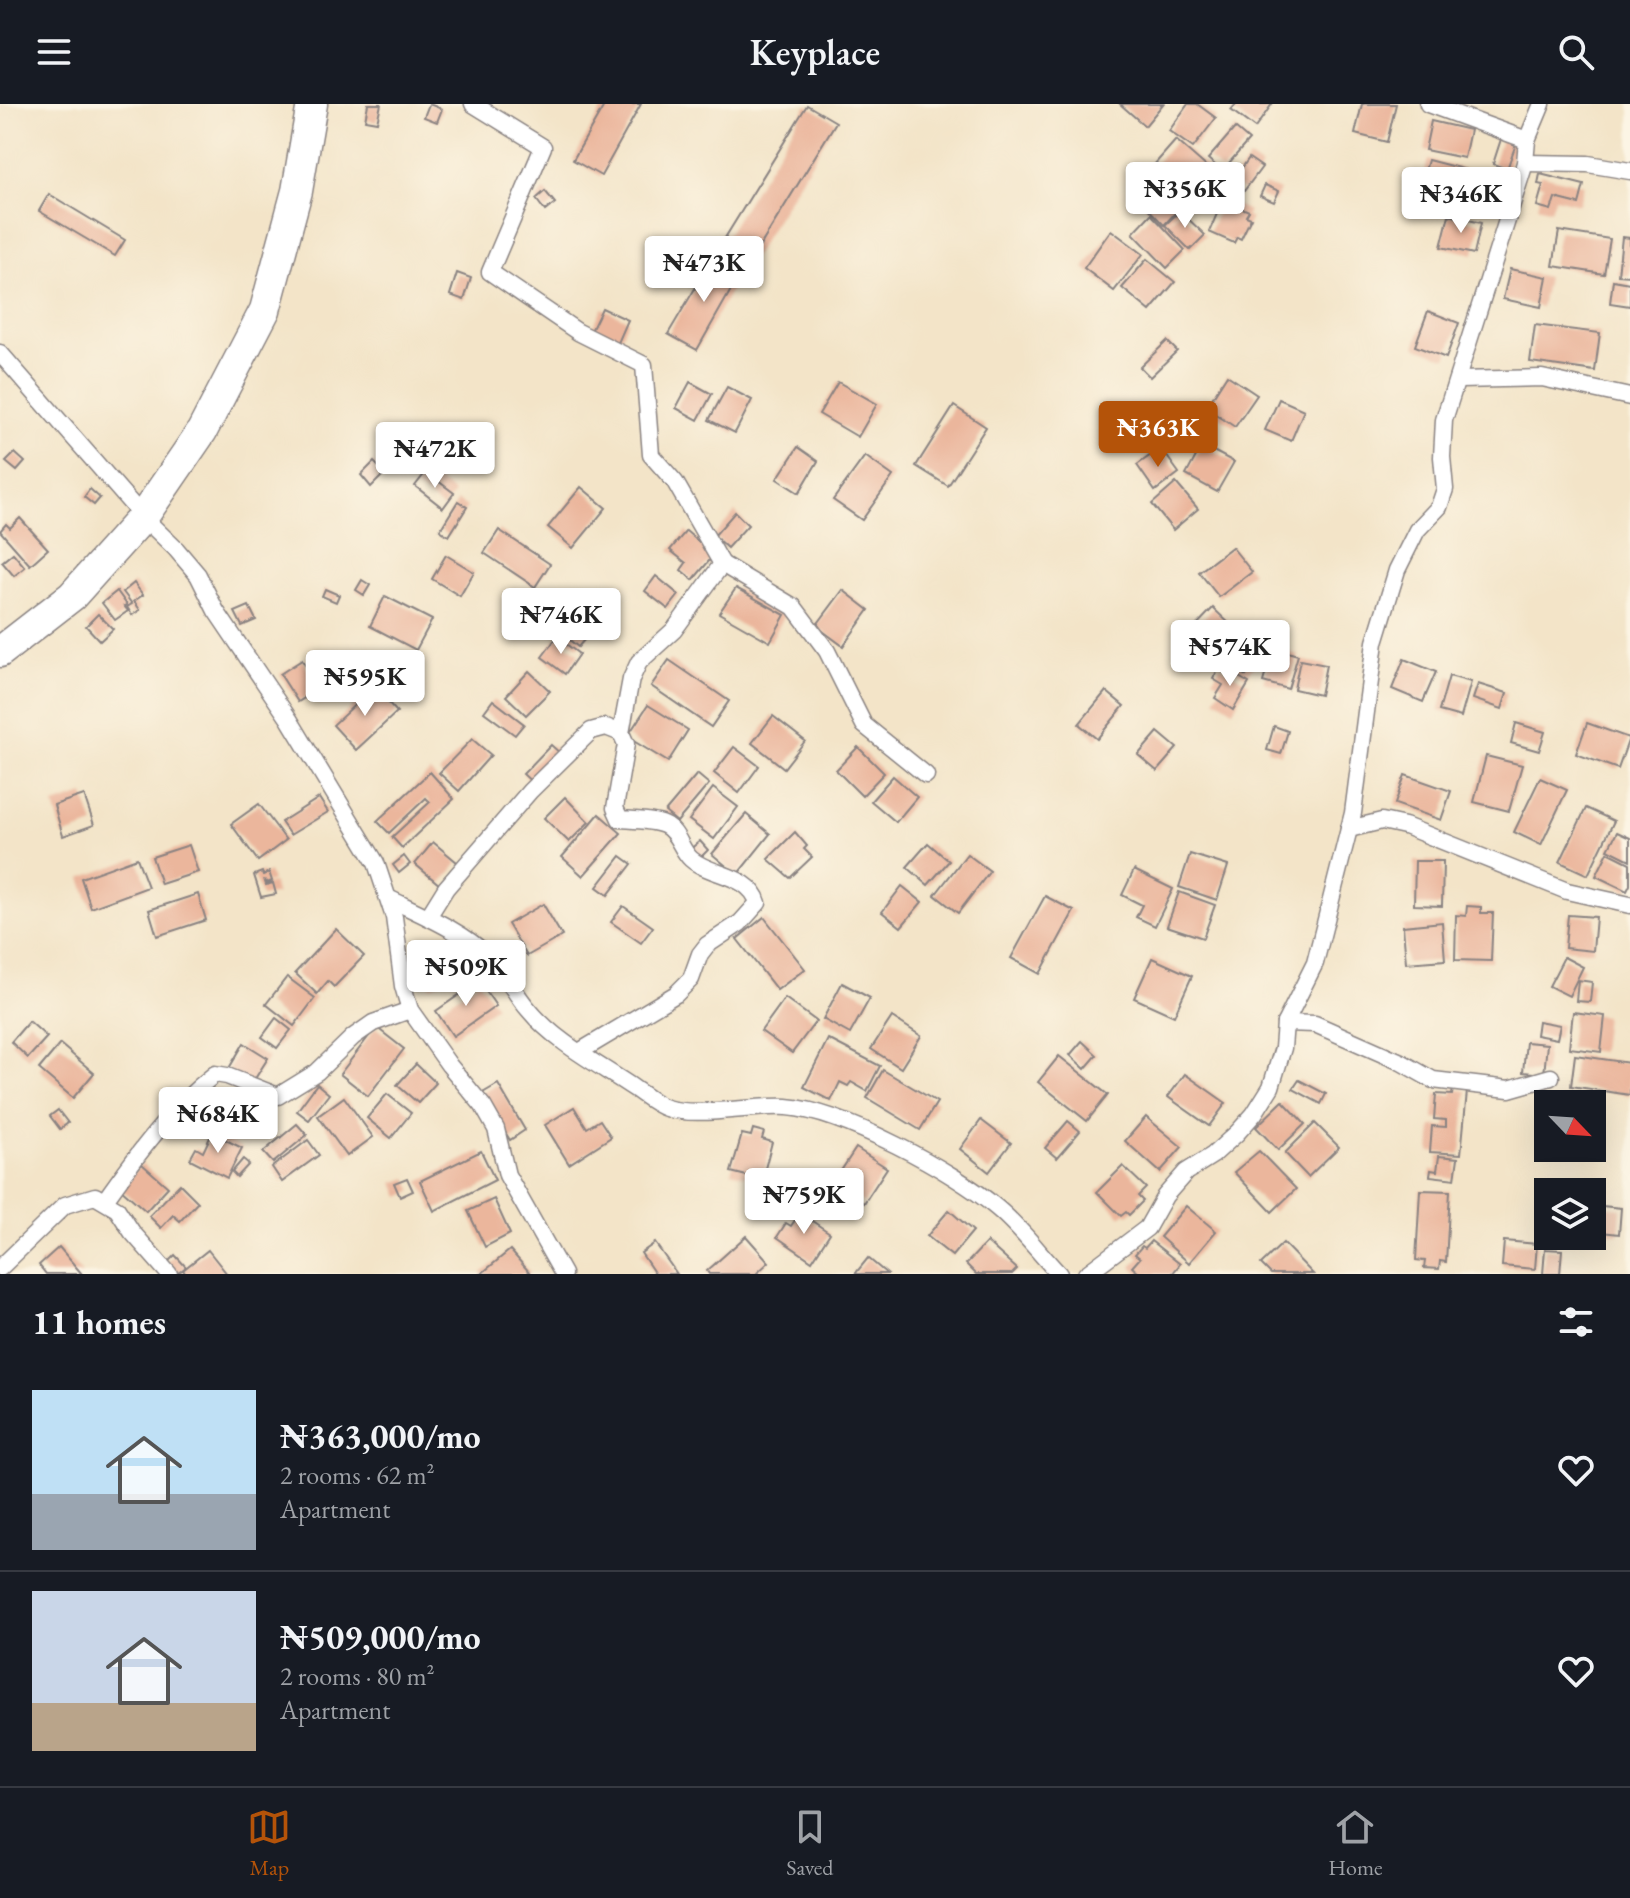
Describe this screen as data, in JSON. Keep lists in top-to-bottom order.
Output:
{
  "north": "bottom right",
  "page": {
    "header": "Keyplace",
    "price": [
      "₦356K",
      "₦346K",
      "₦473K",
      "₦363K",
      "₦472K",
      "₦746K",
      "₦574K",
      "₦595K",
      "₦509K",
      "₦684K",
      "₦759K"
    ],
    "heading": "11 homes",
    "list": [
      {
        "name": "₦363,000/mo",
        "note": "2 rooms · 62 m² · Apartment"
      },
      {
        "name": "₦509,000/mo",
        "note": "2 rooms · 80 m² · Apartment"
      }
    ],
    "tabs": ["Map", "Saved", "Home"]
  }
}
